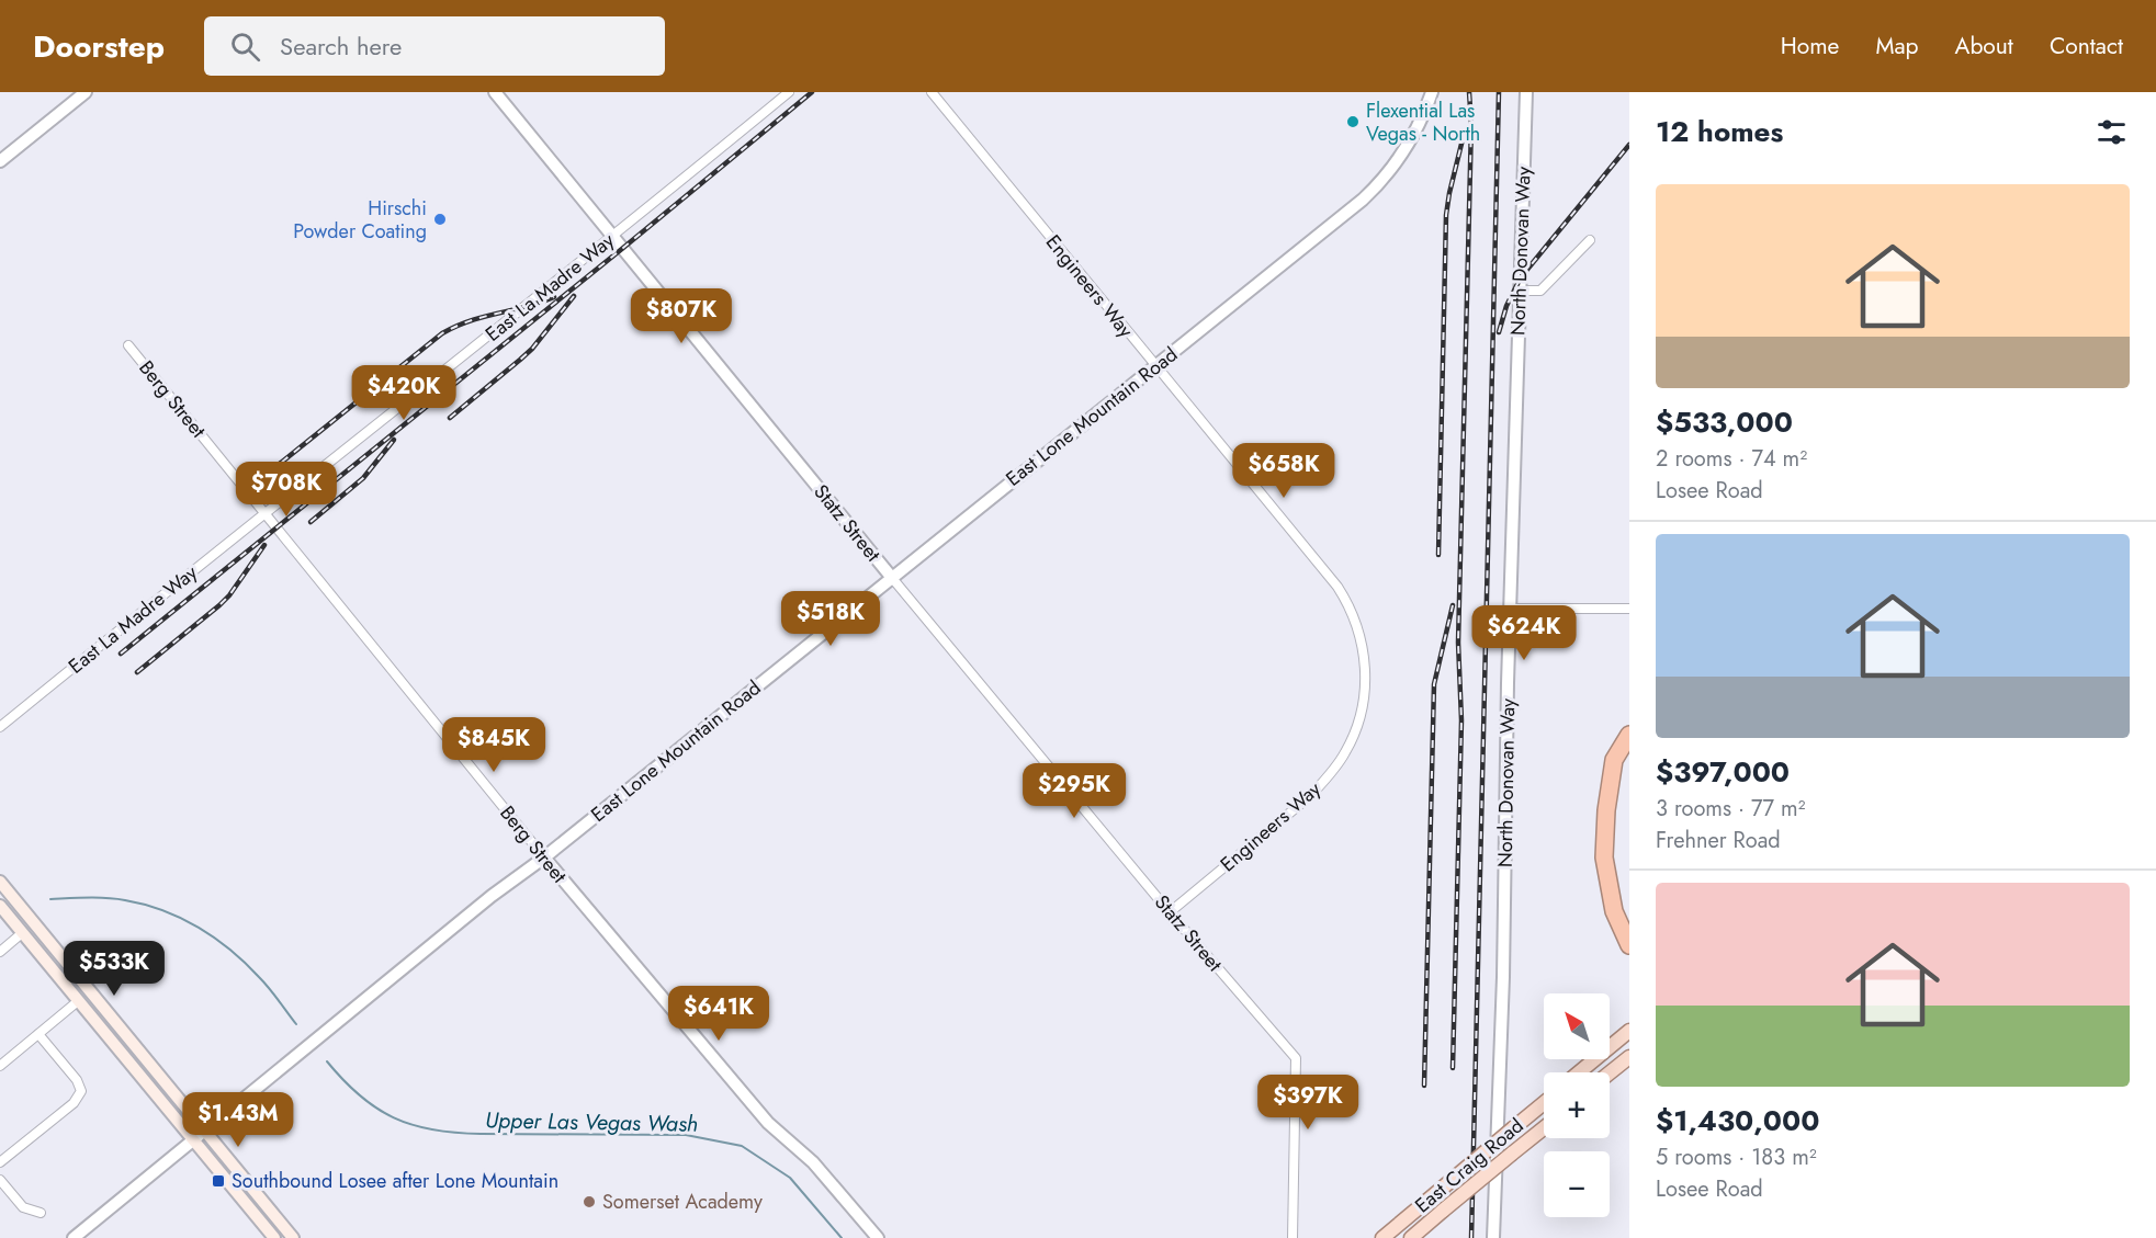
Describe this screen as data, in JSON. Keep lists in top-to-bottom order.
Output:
{
  "streets": {
    "main road": ["East Craig Road"],
    "street": [
      "North Donovan Way",
      "Engineers Way",
      "East La Madre Way",
      "Berg Street",
      "East Lone Mountain Road",
      "Statz Street"
    ]
  },
  "crossings": [
    ["Engineers Way", "East Lone Mountain Road"],
    ["Engineers Way", "Statz Street"],
    ["East La Madre Way", "Berg Street"],
    ["East La Madre Way", "Statz Street"],
    ["Berg Street", "East Lone Mountain Road"],
    ["East Lone Mountain Road", "Statz Street"]
  ],
  "water": ["Upper Las Vegas Wash"],
  "places": {
    "other": ["Flexential Las Vegas - North", "Hirschi Powder Coating", "Somerset Academy"],
    "transit": ["Southbound Losee after Lone Mountain"]
  },
  "north": "top left",
  "page": {
    "header": "Doorstep",
    "search": "Search here",
    "nav": [
      "Home",
      "Map",
      "About",
      "Contact"
    ],
    "heading": "12 homes",
    "list": [
      {
        "name": "$533,000",
        "note": "2 rooms · 74 m² · Losee Road"
      },
      {
        "name": "$397,000",
        "note": "3 rooms · 77 m² · Frehner Road"
      },
      {
        "name": "$1,430,000",
        "note": "5 rooms · 183 m² · Losee Road"
      }
    ],
    "price": [
      "$807K",
      "$420K",
      "$658K",
      "$708K",
      "$518K",
      "$624K",
      "$845K",
      "$295K",
      "$533K",
      "$641K",
      "$397K",
      "$1.43M"
    ],
    "map_buttons": ["+", "−"]
  }
}
